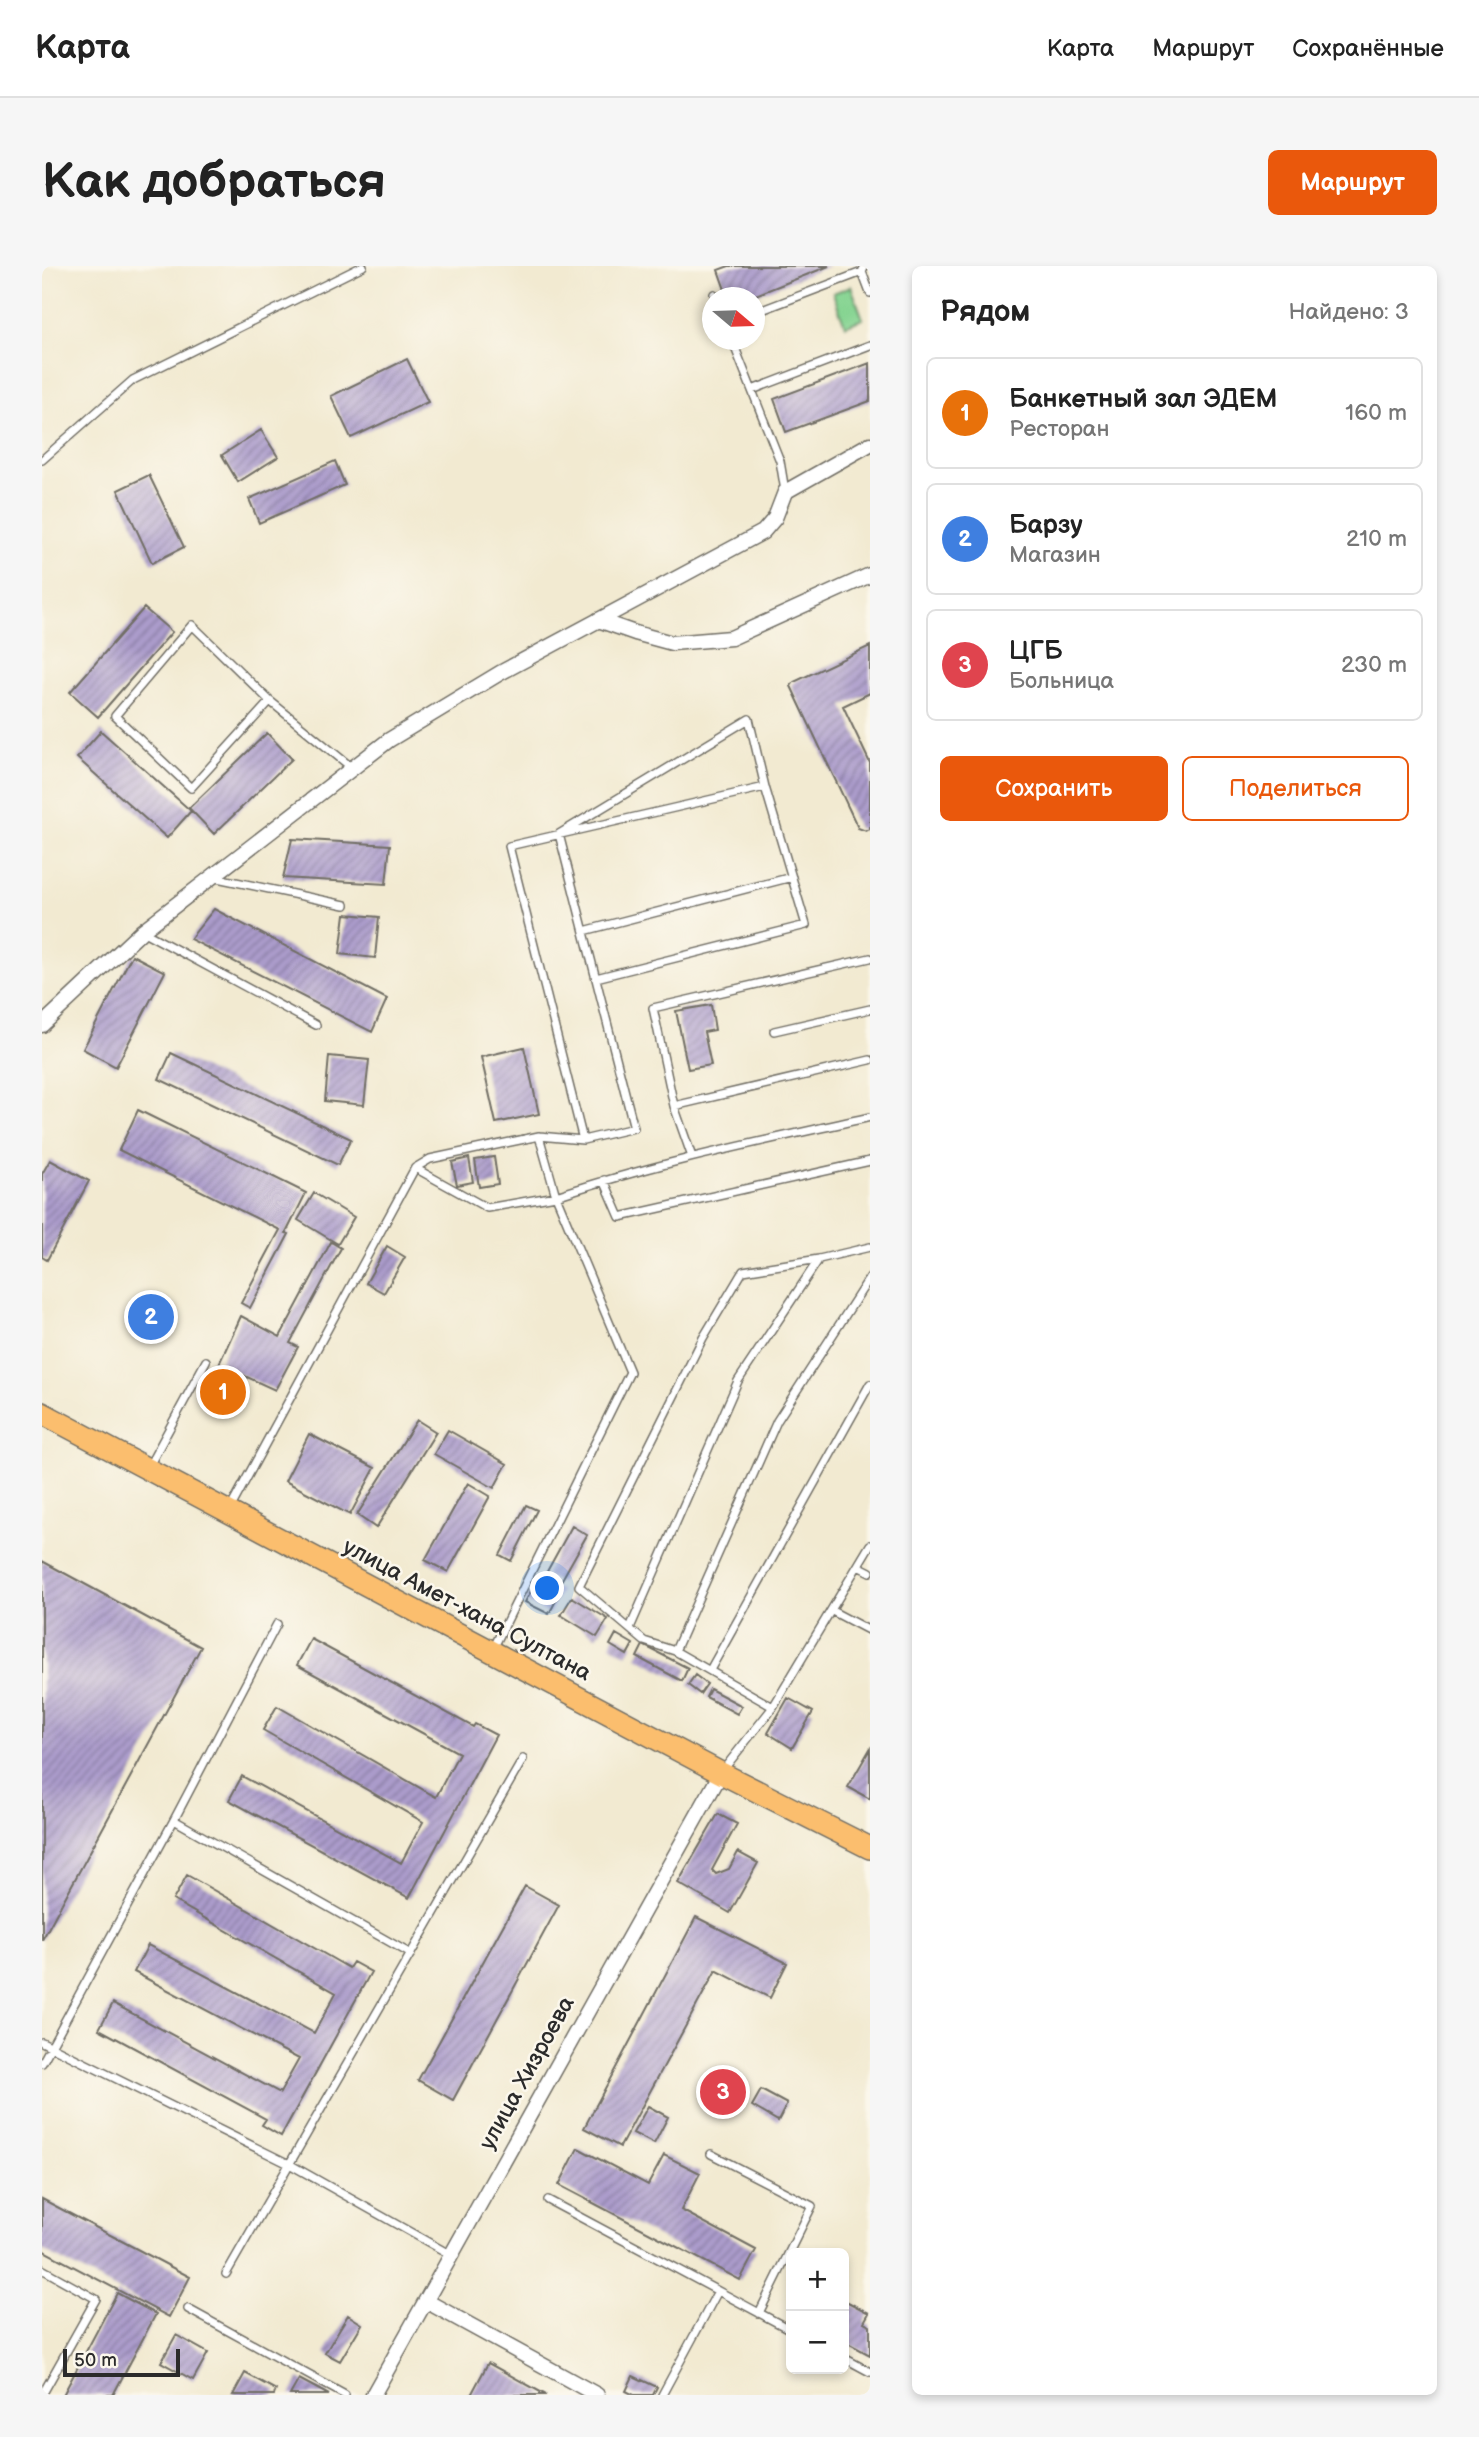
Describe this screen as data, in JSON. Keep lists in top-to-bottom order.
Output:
{
  "streets": {
    "main road": ["улица Амет-хана Султана"],
    "street": ["улица Хизроева"]
  },
  "crossings": [
    ["улица Амет-хана Султана", "улица Хизроева"]
  ],
  "scale_bar": "50 m",
  "north": "right",
  "page": {
    "header": "Карта",
    "nav": ["Карта", "Маршрут", "Сохранённые"],
    "buttons": [
      "Маршрут",
      ["Сохранить", "Поделиться"]
    ],
    "title": "Как добраться",
    "heading": ["Рядом", "Найдено: 3"],
    "list": [
      {
        "mark": "1",
        "name": "Банкетный зал ЭДЕМ",
        "note": "Ресторан",
        "value": "160 m"
      },
      {
        "mark": "2",
        "name": "Барзу",
        "note": "Магазин",
        "value": "210 m"
      },
      {
        "mark": "3",
        "name": "ЦГБ",
        "note": "Больница",
        "value": "230 m"
      }
    ],
    "pins": ["2", "1", "3"],
    "map_buttons": ["+", "−"],
    "scale": "50 m"
  }
}
